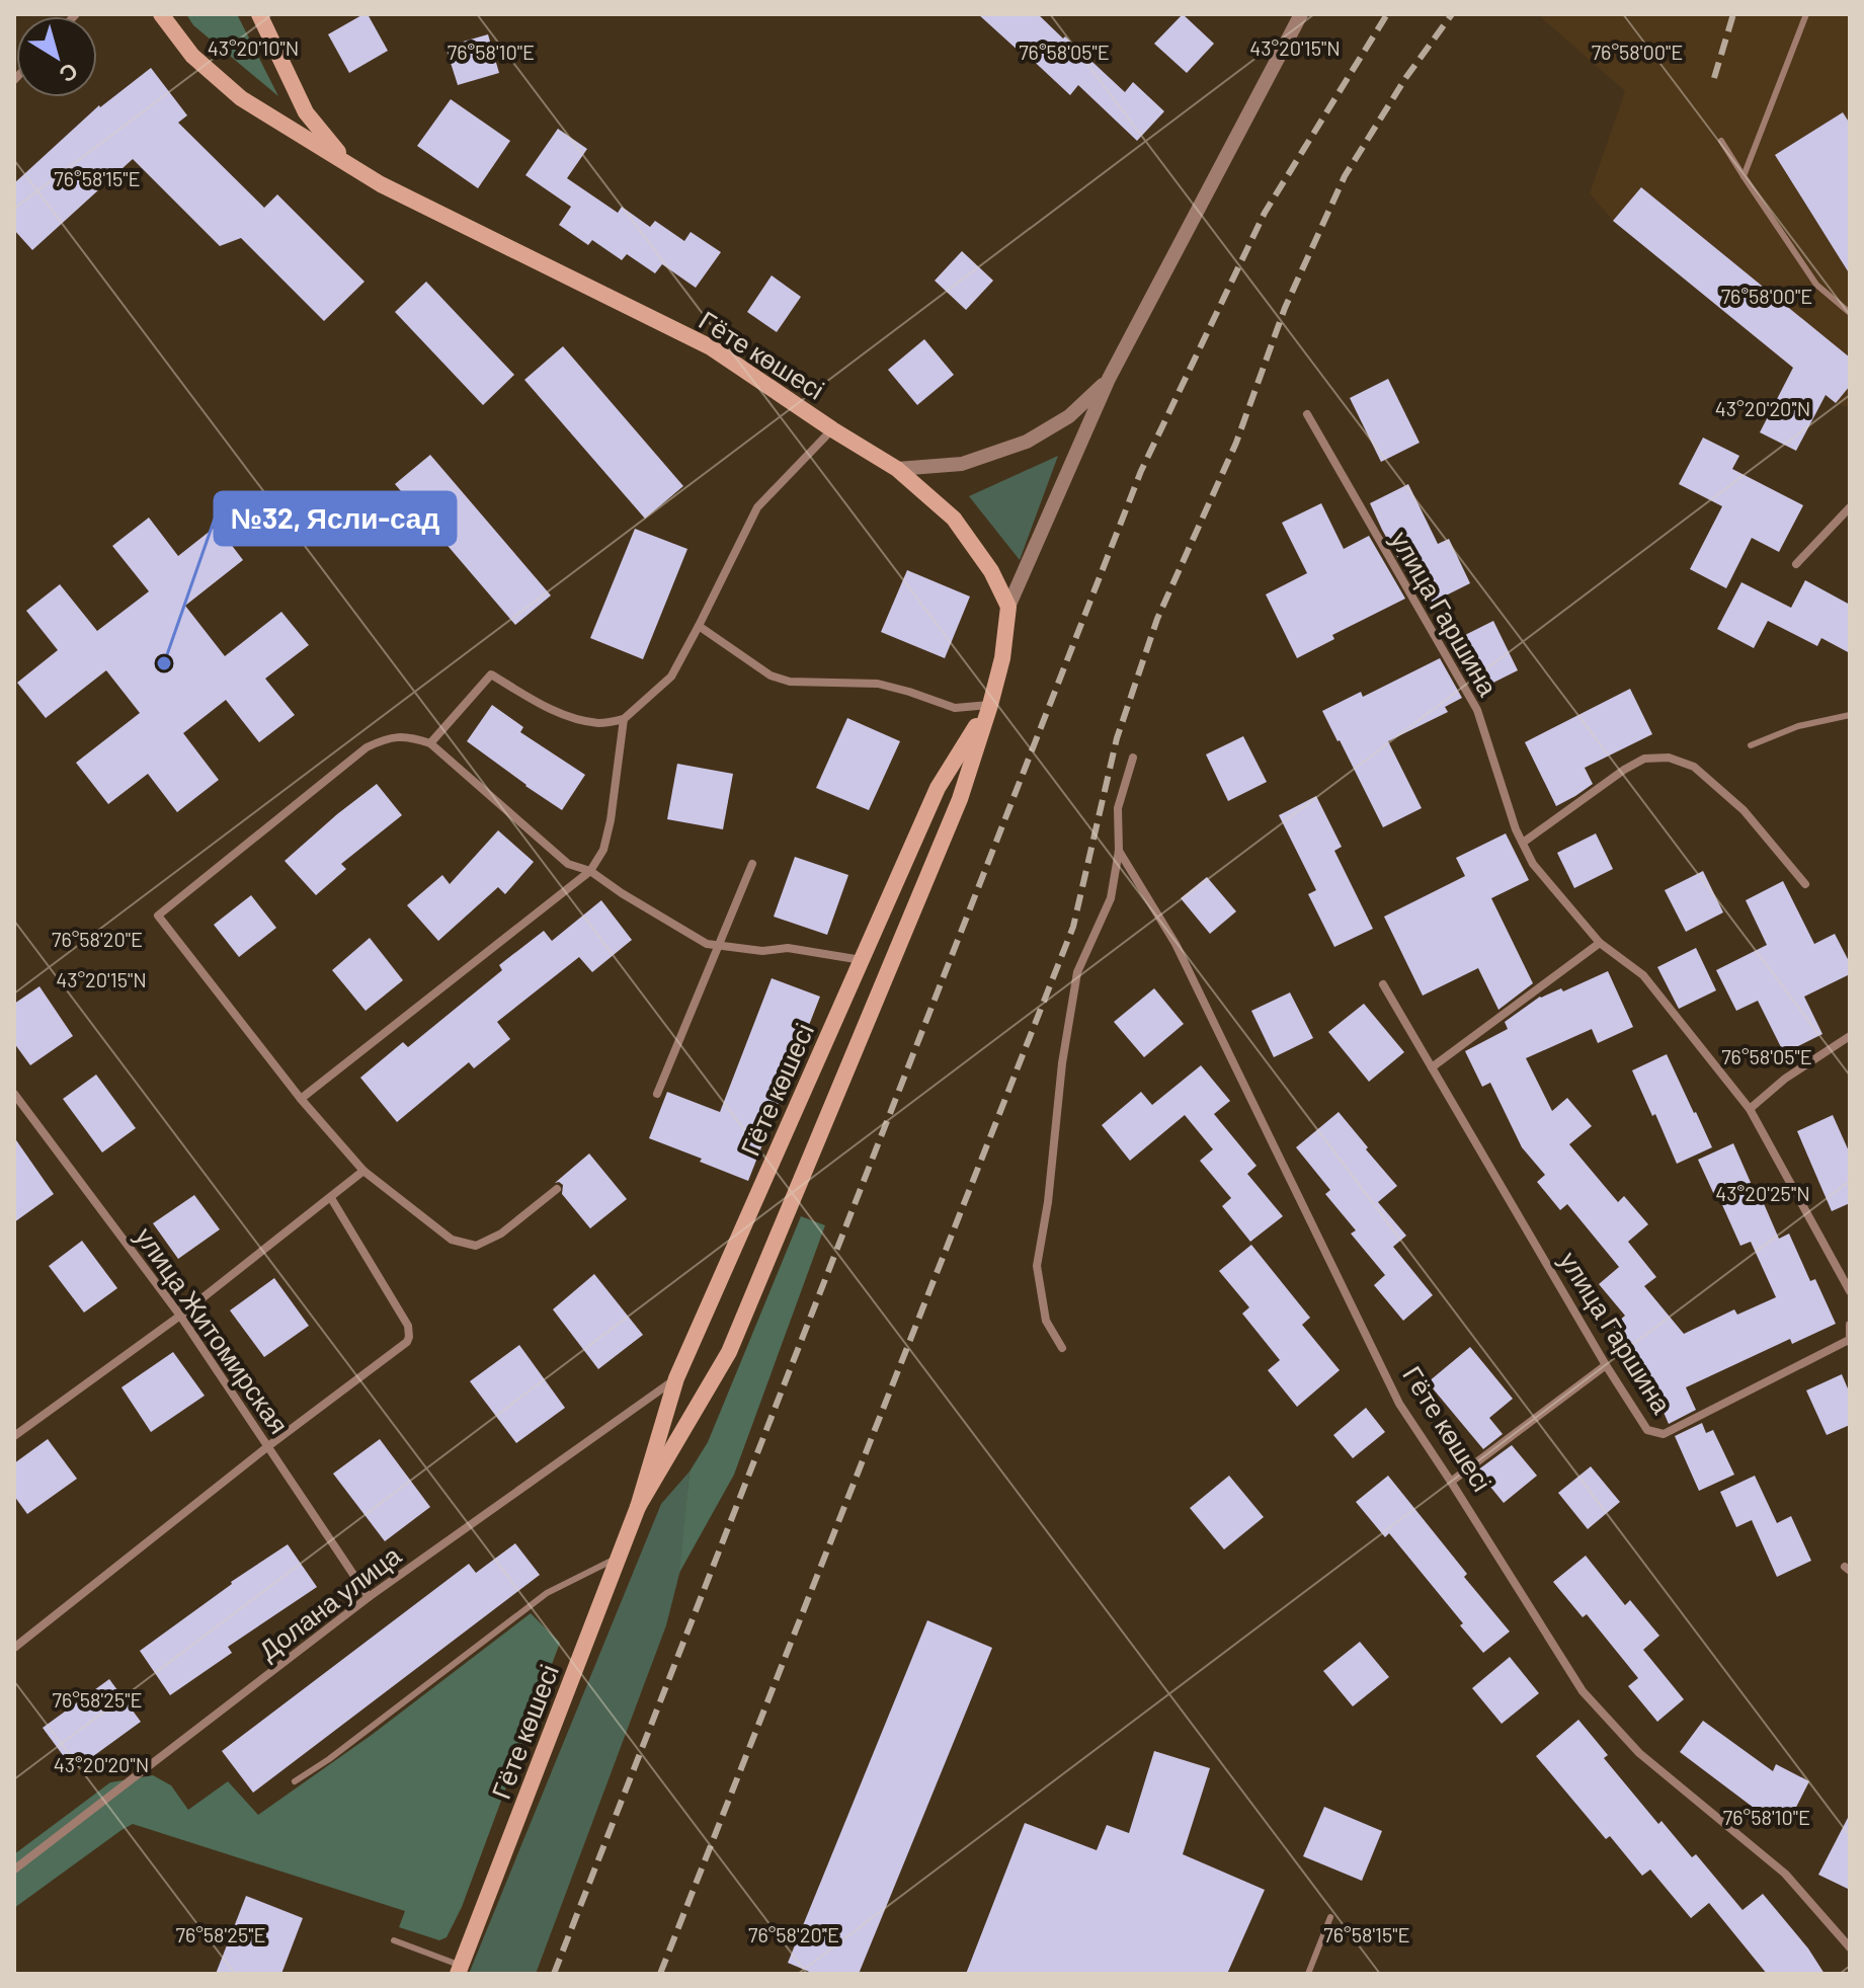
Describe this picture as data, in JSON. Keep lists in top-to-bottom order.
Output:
{
  "streets": {
    "main road": ["Гёте көшесі"],
    "street": ["улица Гаршина", "улица Житомирская", "Долана улица"]
  },
  "crossings": [
    ["Гёте көшесі", "Долана улица"],
    ["улица Житомирская", "Долана улица"]
  ],
  "places": ["№32, Ясли-сад"],
  "north": "bottom right",
  "coordinates": [
    "43°20'10\"N",
    "43°20'15\"N",
    "76°58'10\"E",
    "76°58'05\"E",
    "76°58'00\"E",
    "76°58'15\"E",
    "43°20'20\"N",
    "76°58'20\"E",
    "43°20'25\"N",
    "76°58'25\"E"
  ]
}
